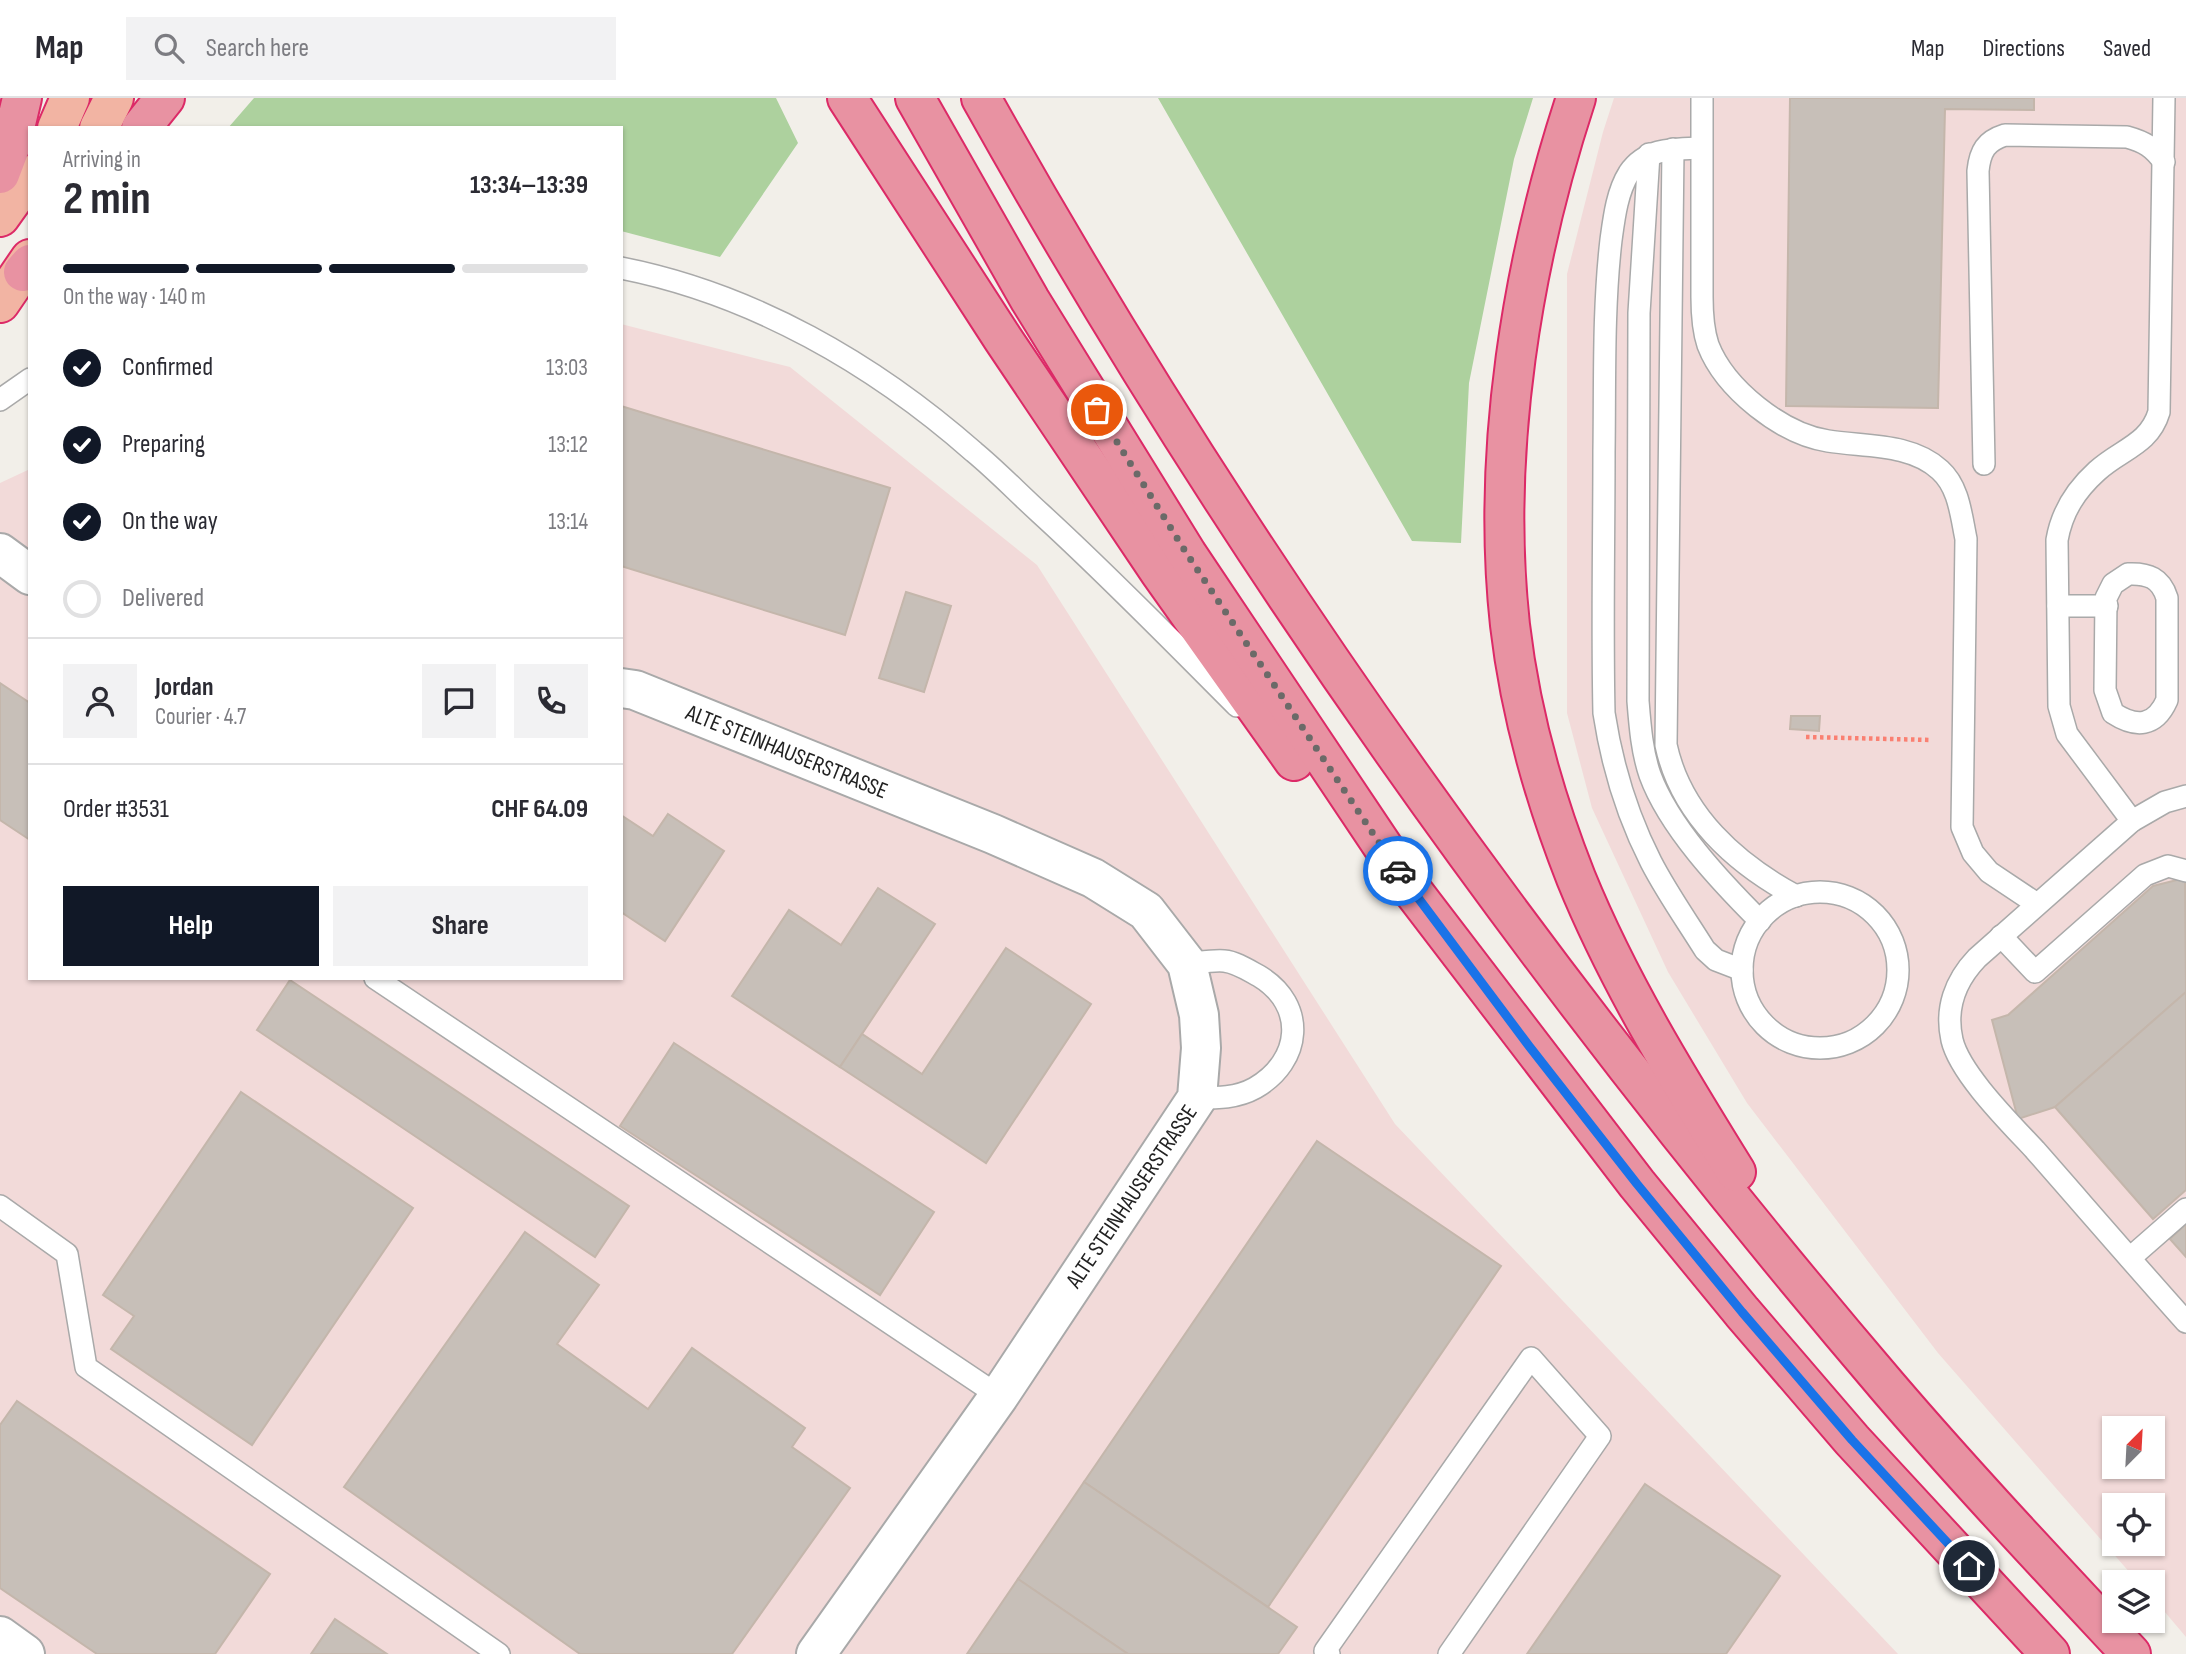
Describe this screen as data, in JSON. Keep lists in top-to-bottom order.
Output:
{
  "streets": {
    "street": ["ALTE STEINHAUSERSTRASSE"]
  },
  "north": "top right",
  "page": {
    "header": "Map",
    "search": "Search here",
    "nav": ["Map", "Directions", "Saved"],
    "heading": ["2 min", "Arriving in", "13:34–13:39"],
    "panel": [
      "Jordan",
      "Courier · 4.7",
      "Order #3531",
      "CHF 64.09"
    ],
    "bar": "On the way · 140 m",
    "list": [
      ["Confirmed", "13:03"],
      ["Preparing", "13:12"],
      ["On the way", "13:14"],
      "Delivered"
    ],
    "buttons": ["Help", "Share"]
  }
}
